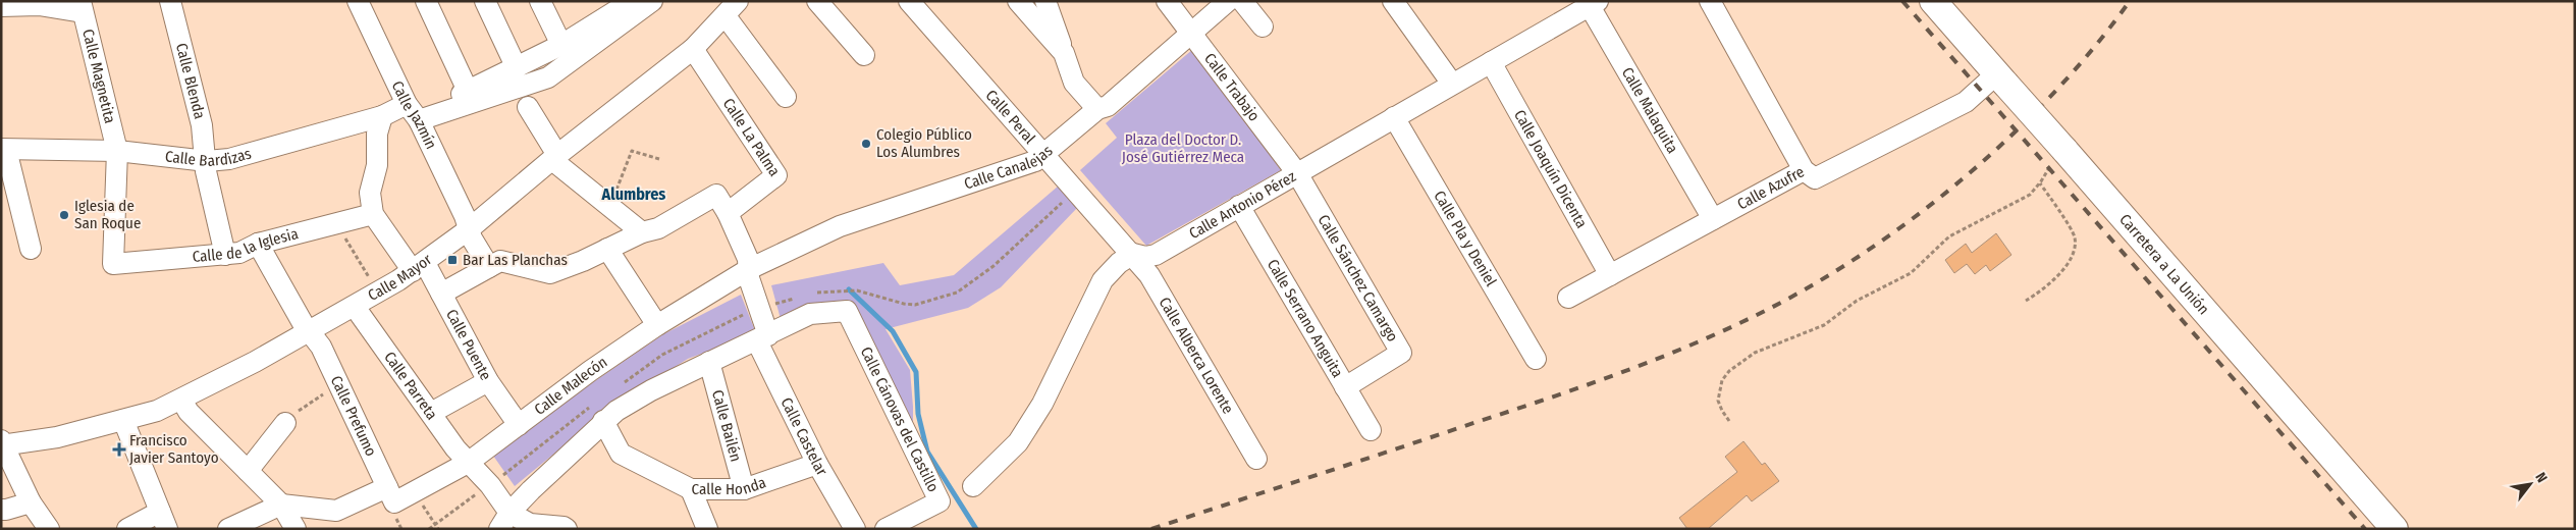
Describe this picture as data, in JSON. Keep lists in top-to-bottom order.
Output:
{
  "streets": {
    "main road": ["Carretera a La Unión"],
    "street": [
      "Calle Magnetita",
      "Calle Blenda",
      "Calle Trabajo",
      "Calle Malaquita",
      "Calle Jazmín",
      "Calle Peral",
      "Calle La Palma",
      "Calle Bardizas",
      "Calle Canalejas",
      "Calle Joaquín Dicenta",
      "Calle Azufre",
      "Calle Antonio Pérez",
      "Calle Pla y Deniel",
      "Calle de la Iglesia",
      "Calle Mayor",
      "Calle Sánchez Camargo",
      "Calle Serrano Anguita",
      "Calle Puente",
      "Calle Alberca Lorente",
      "Calle Parreta",
      "Calle Malecón",
      "Calle Prefumo",
      "Calle Cánovas del Castillo",
      "Calle Bailén",
      "Calle Castelar",
      "Calle Honda"
    ]
  },
  "crossings": [
    ["Calle Magnetita", "Calle Bardizas"],
    ["Calle Magnetita", "Calle de la Iglesia"],
    ["Calle Blenda", "Calle Bardizas"],
    ["Calle Blenda", "Calle de la Iglesia"],
    ["Calle Trabajo", "Calle Canalejas"],
    ["Calle Trabajo", "Calle Antonio Pérez"],
    ["Calle Trabajo", "Calle Sánchez Camargo"],
    ["Calle Malaquita", "Calle Azufre"],
    ["Calle Malaquita", "Calle Antonio Pérez"],
    ["Calle Jazmín", "Calle Bardizas"],
    ["Calle Jazmín", "Calle Mayor"],
    ["Calle Peral", "Calle Canalejas"],
    ["Calle Peral", "Calle Antonio Pérez"],
    ["Calle Peral", "Calle Alberca Lorente"],
    ["Calle La Palma", "Calle Mayor"],
    ["Calle Canalejas", "Calle Malecón"],
    ["Calle Canalejas", "Calle Castelar"],
    ["Calle Joaquín Dicenta", "Calle Azufre"],
    ["Calle Joaquín Dicenta", "Calle Antonio Pérez"],
    ["Calle Antonio Pérez", "Calle Pla y Deniel"],
    ["Calle Antonio Pérez", "Calle Sánchez Camargo"],
    ["Calle Antonio Pérez", "Calle Serrano Anguita"],
    ["Calle Antonio Pérez", "Calle Alberca Lorente"],
    ["Calle de la Iglesia", "Calle Puente"],
    ["Calle de la Iglesia", "Calle Prefumo"],
    ["Calle Mayor", "Calle Puente"],
    ["Calle Mayor", "Calle Parreta"],
    ["Calle Mayor", "Calle Prefumo"],
    ["Calle Sánchez Camargo", "Calle Serrano Anguita"],
    ["Calle Puente", "Calle Malecón"],
    ["Calle Parreta", "Calle Malecón"],
    ["Calle Malecón", "Calle Prefumo"],
    ["Calle Malecón", "Calle Castelar"],
    ["Calle Cánovas del Castillo", "Calle Castelar"],
    ["Calle Bailén", "Calle Honda"],
    ["Calle Castelar", "Calle Honda"]
  ],
  "districts": ["Alumbres"],
  "parks": ["Plaza del Doctor D. José Gutiérrez Meca"],
  "places": {
    "other": ["Colegio Público Los Alumbres", "Iglesia de San Roque"],
    "transit": ["Bar Las Planchas"],
    "health": ["Francisco Javier Santoyo"]
  },
  "north": "top right"
}
